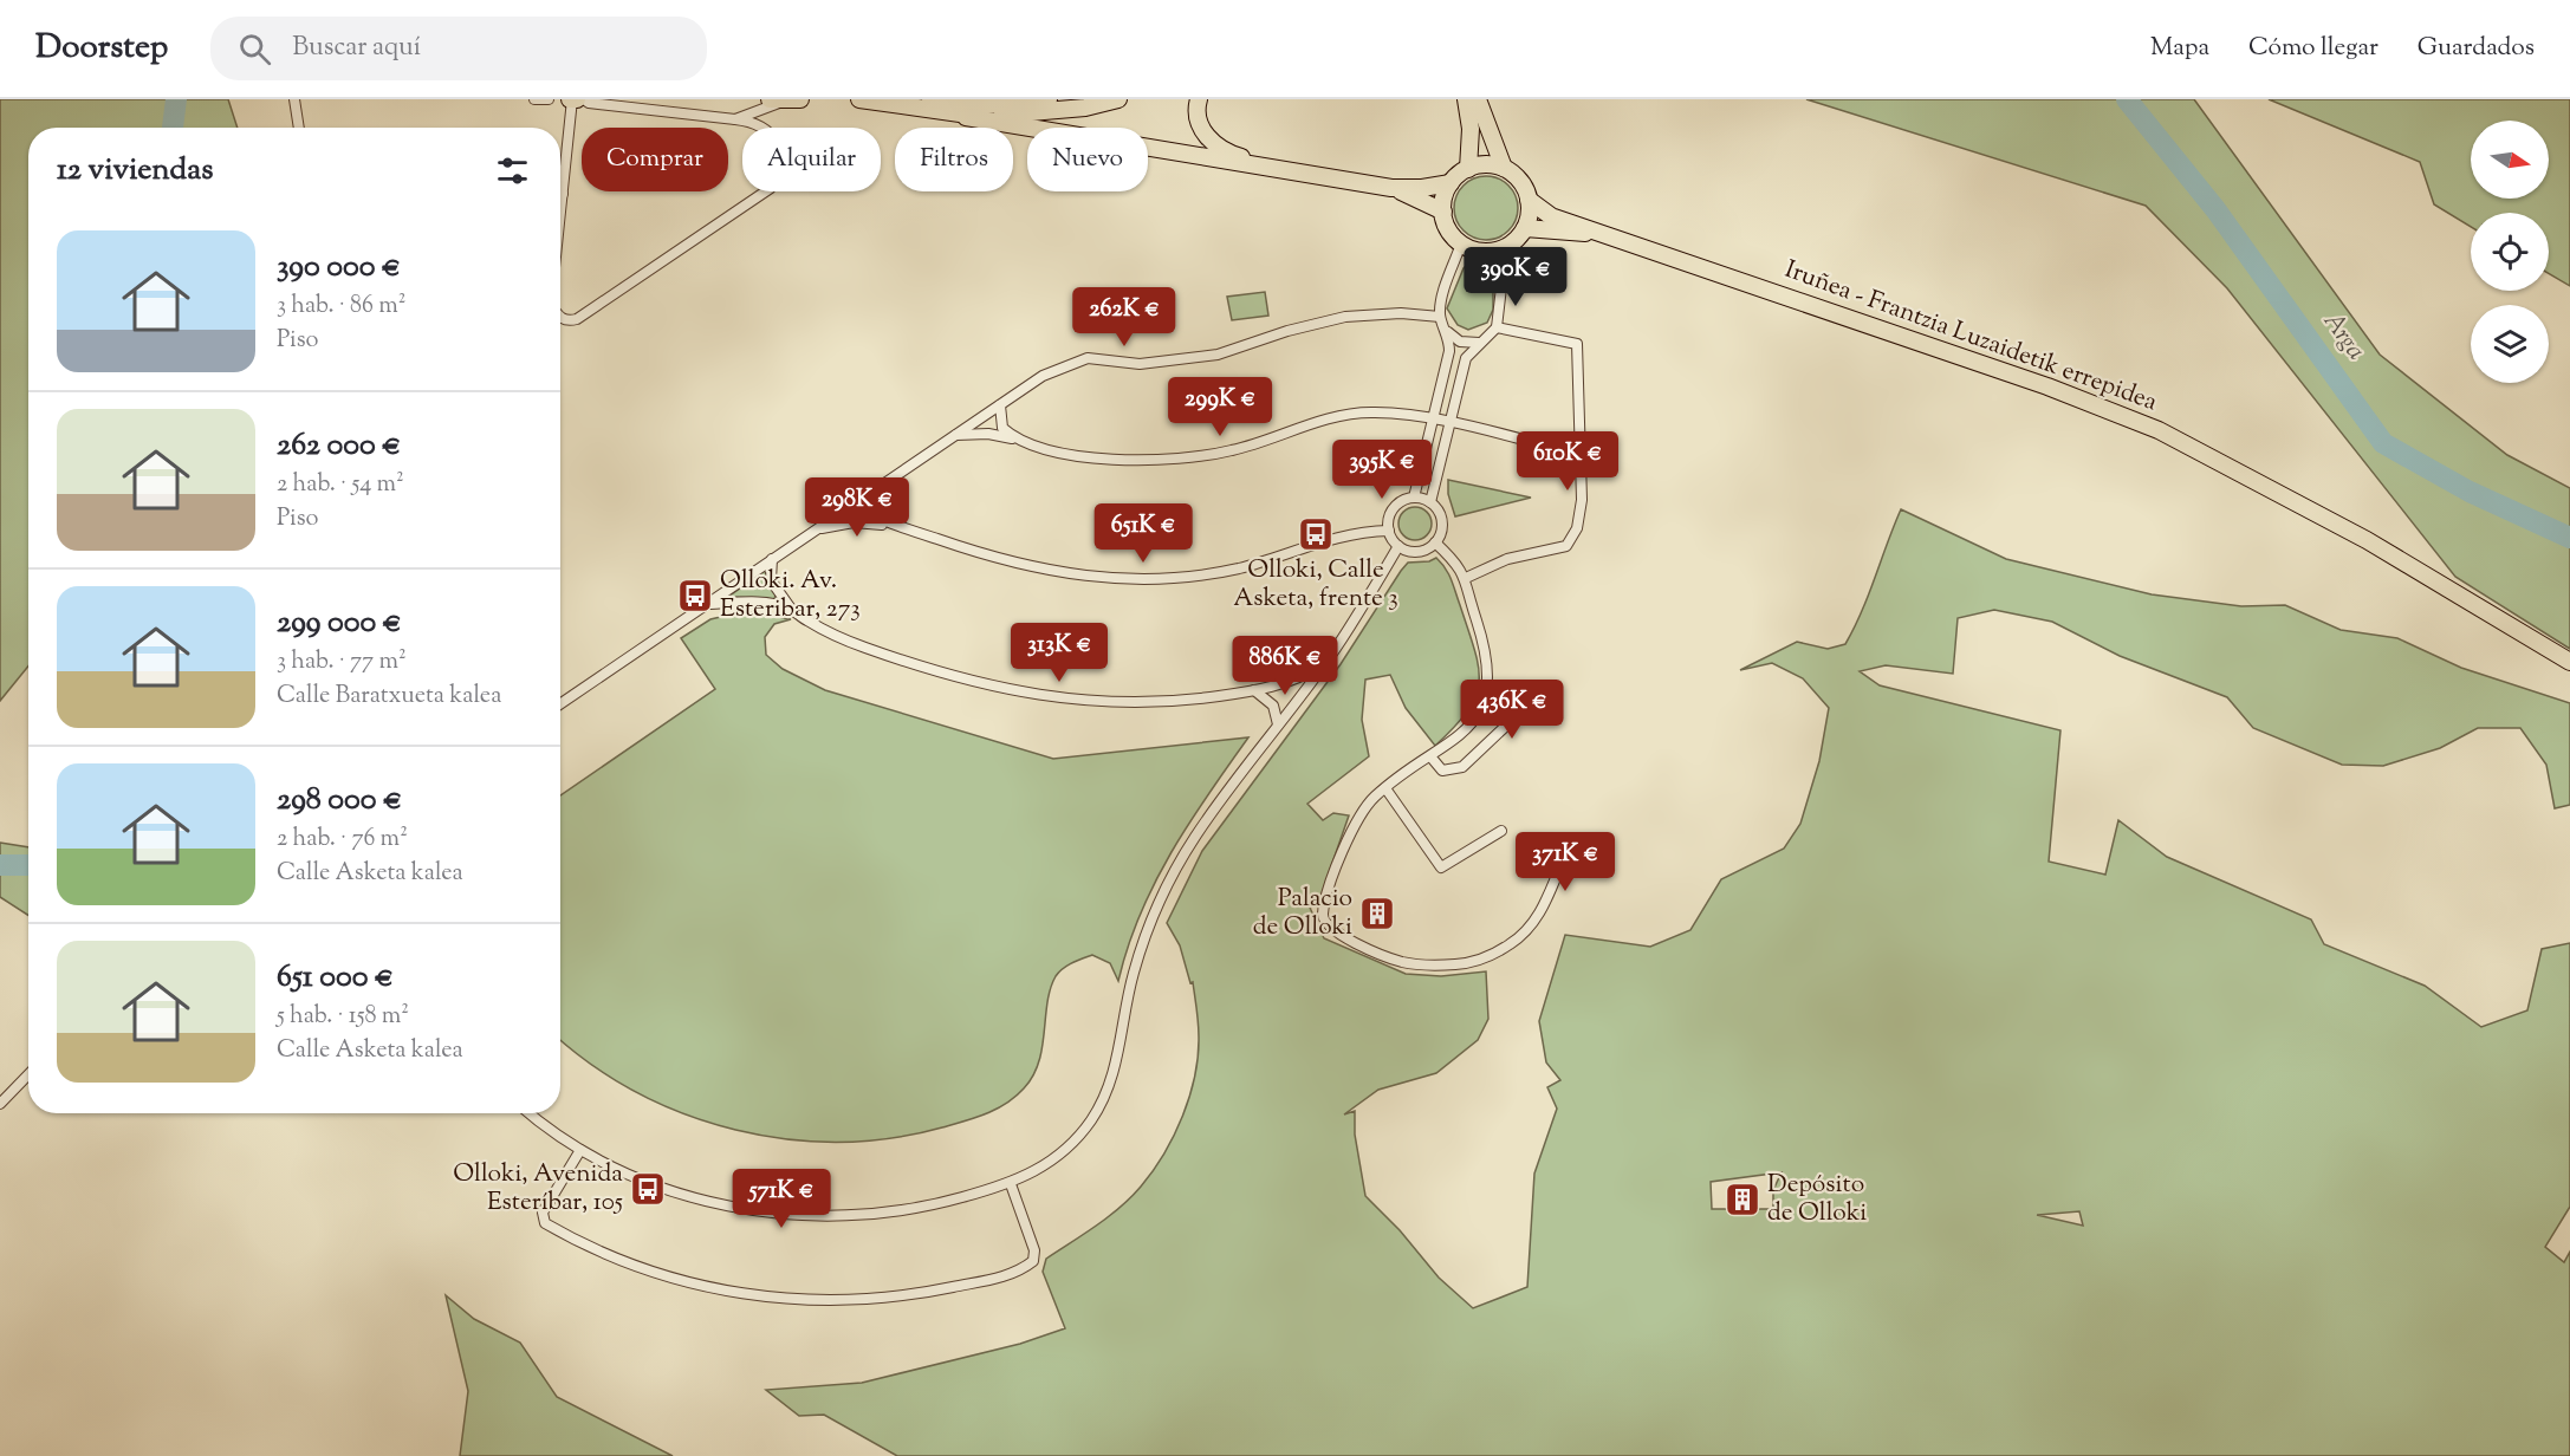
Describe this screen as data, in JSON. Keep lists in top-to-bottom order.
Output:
{
  "streets": {
    "highway": ["Iruñea - Frantzia Luzaidetik errepidea"]
  },
  "water": ["Arga"],
  "places": {
    "bus stop": ["Olloki, Calle Asketa, frente 3", "Olloki. Av. Esteribar, 273", "Olloki, Avenida Esteríbar, 105"],
    "building": ["Palacio de Olloki", "Depósito de Olloki"]
  },
  "north": "right",
  "page": {
    "header": "Doorstep",
    "search": "Buscar aquí",
    "nav": ["Mapa", "Cómo llegar", "Guardados"],
    "chip": [
      "Comprar",
      "Alquilar",
      "Filtros",
      "Nuevo"
    ],
    "heading": "12 viviendas",
    "list": [
      {
        "name": "390 000 €",
        "note": "3 hab. · 86 m² · Piso"
      },
      {
        "name": "262 000 €",
        "note": "2 hab. · 54 m² · Piso"
      },
      {
        "name": "299 000 €",
        "note": "3 hab. · 77 m² · Calle Baratxueta kalea"
      },
      {
        "name": "298 000 €",
        "note": "2 hab. · 76 m² · Calle Asketa kalea"
      },
      {
        "name": "651 000 €",
        "note": "5 hab. · 158 m² · Calle Asketa kalea"
      }
    ],
    "price": [
      "390K €",
      "262K €",
      "299K €",
      "610K €",
      "395K €",
      "298K €",
      "651K €",
      "313K €",
      "886K €",
      "436K €",
      "371K €",
      "571K €"
    ]
  }
}
